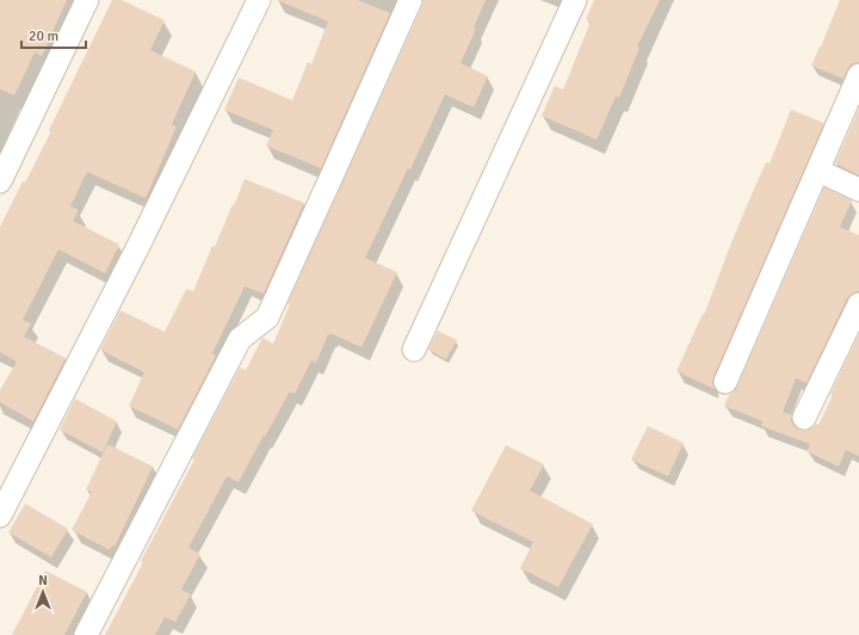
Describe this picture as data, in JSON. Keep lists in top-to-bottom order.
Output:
{
  "scale_bar": "20 m",
  "north": "top"
}
